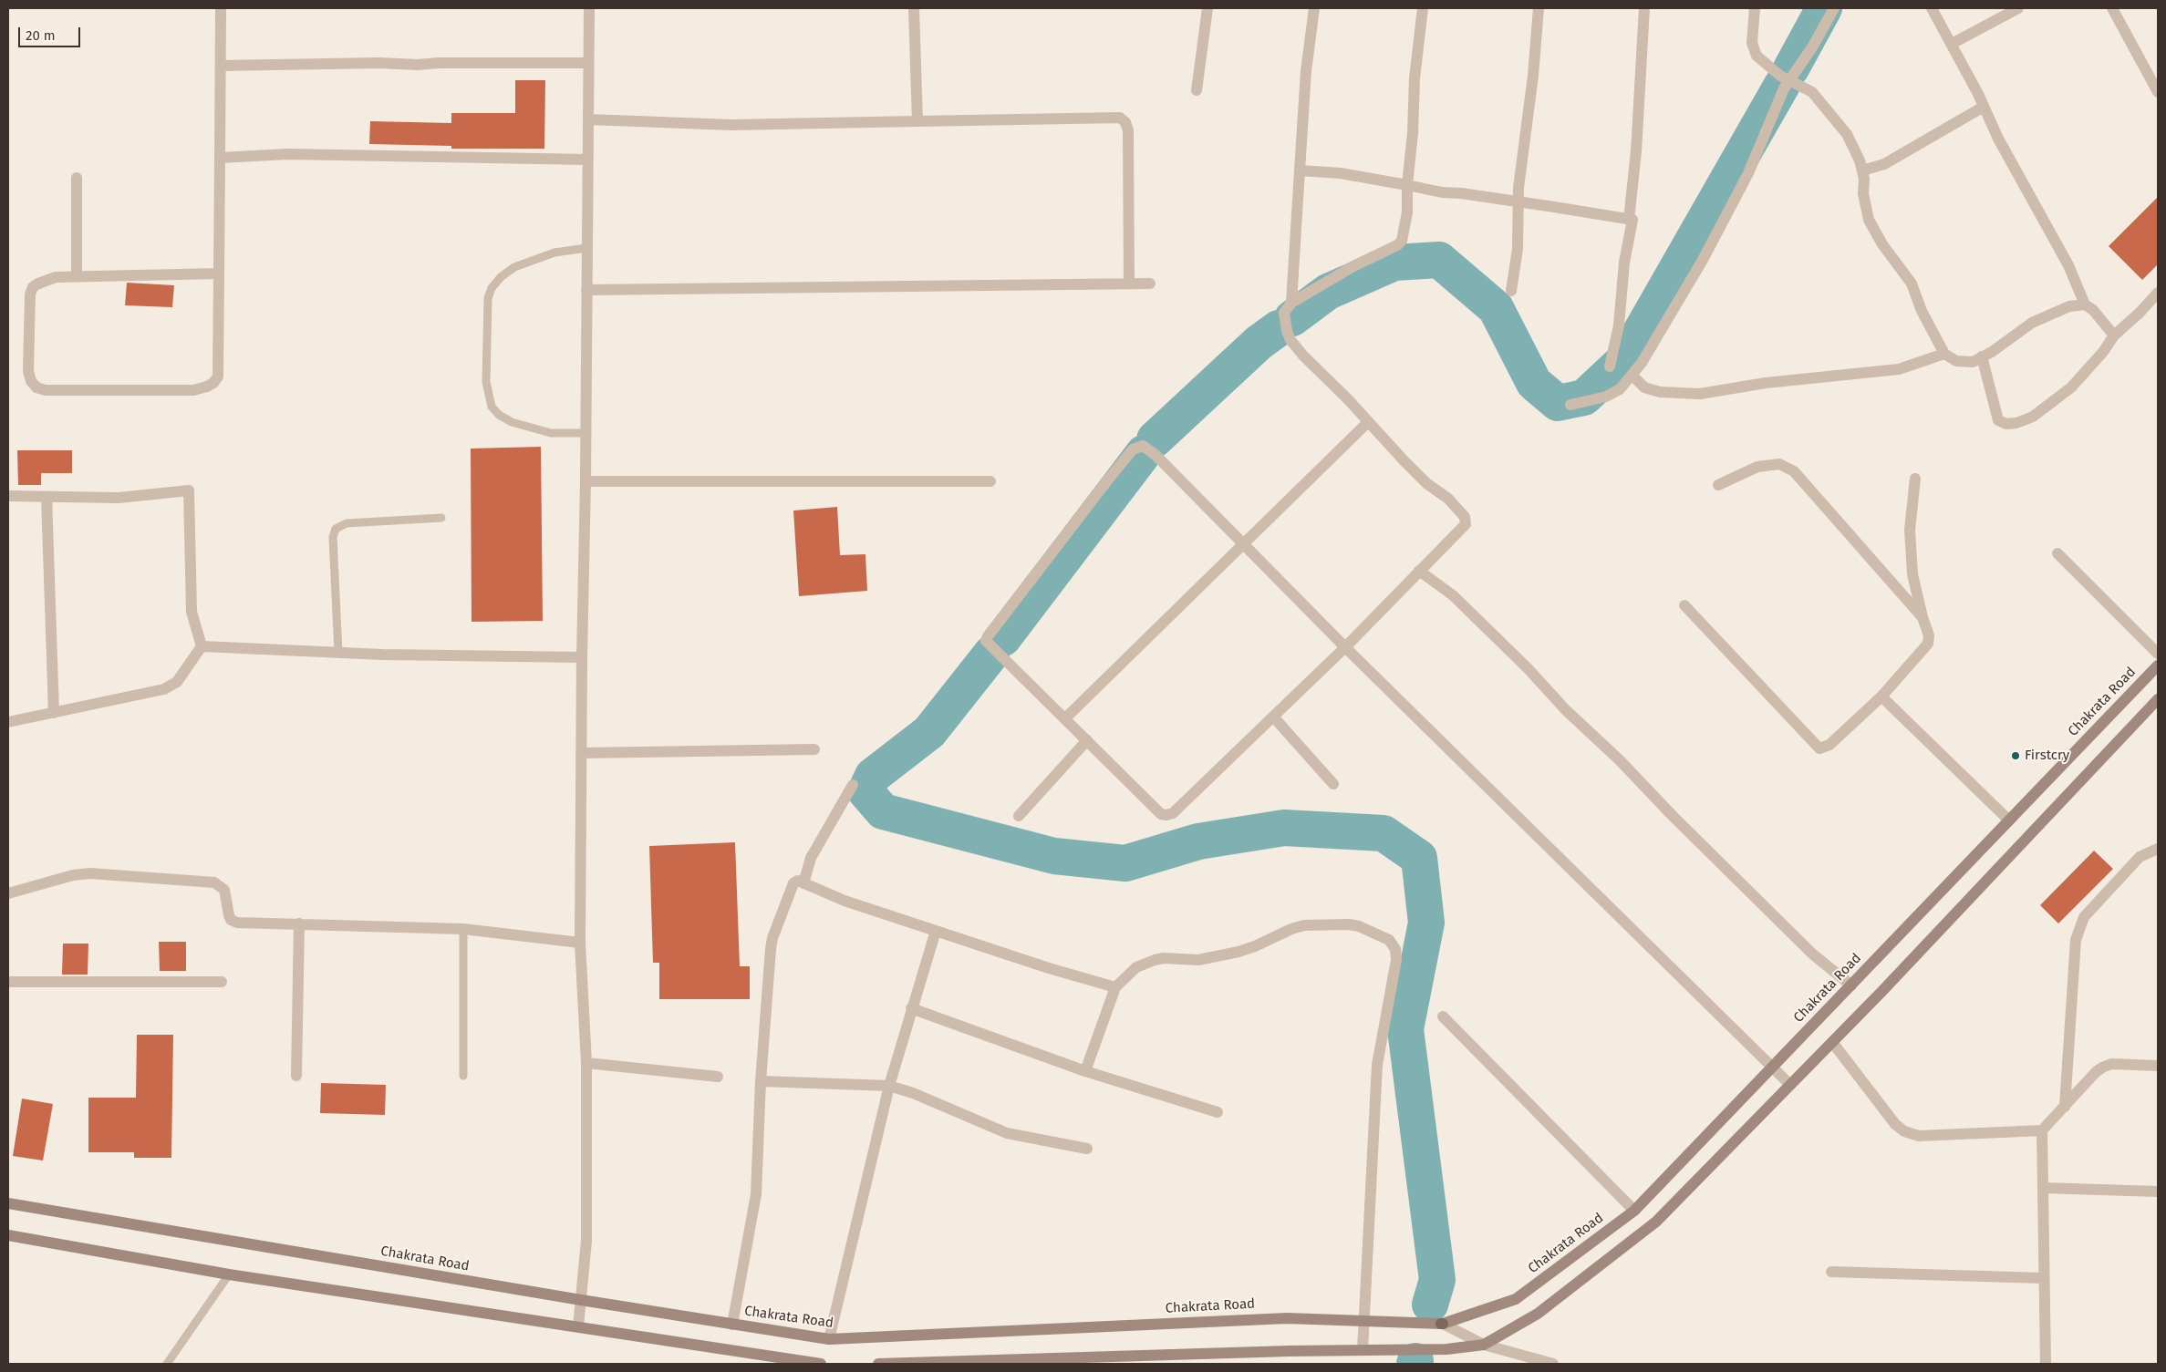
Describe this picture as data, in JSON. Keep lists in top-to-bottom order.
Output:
{
  "streets": {
    "main road": ["Chakrata Road"]
  },
  "places": ["Firstcry"],
  "scale_bar": "20 m"
}
